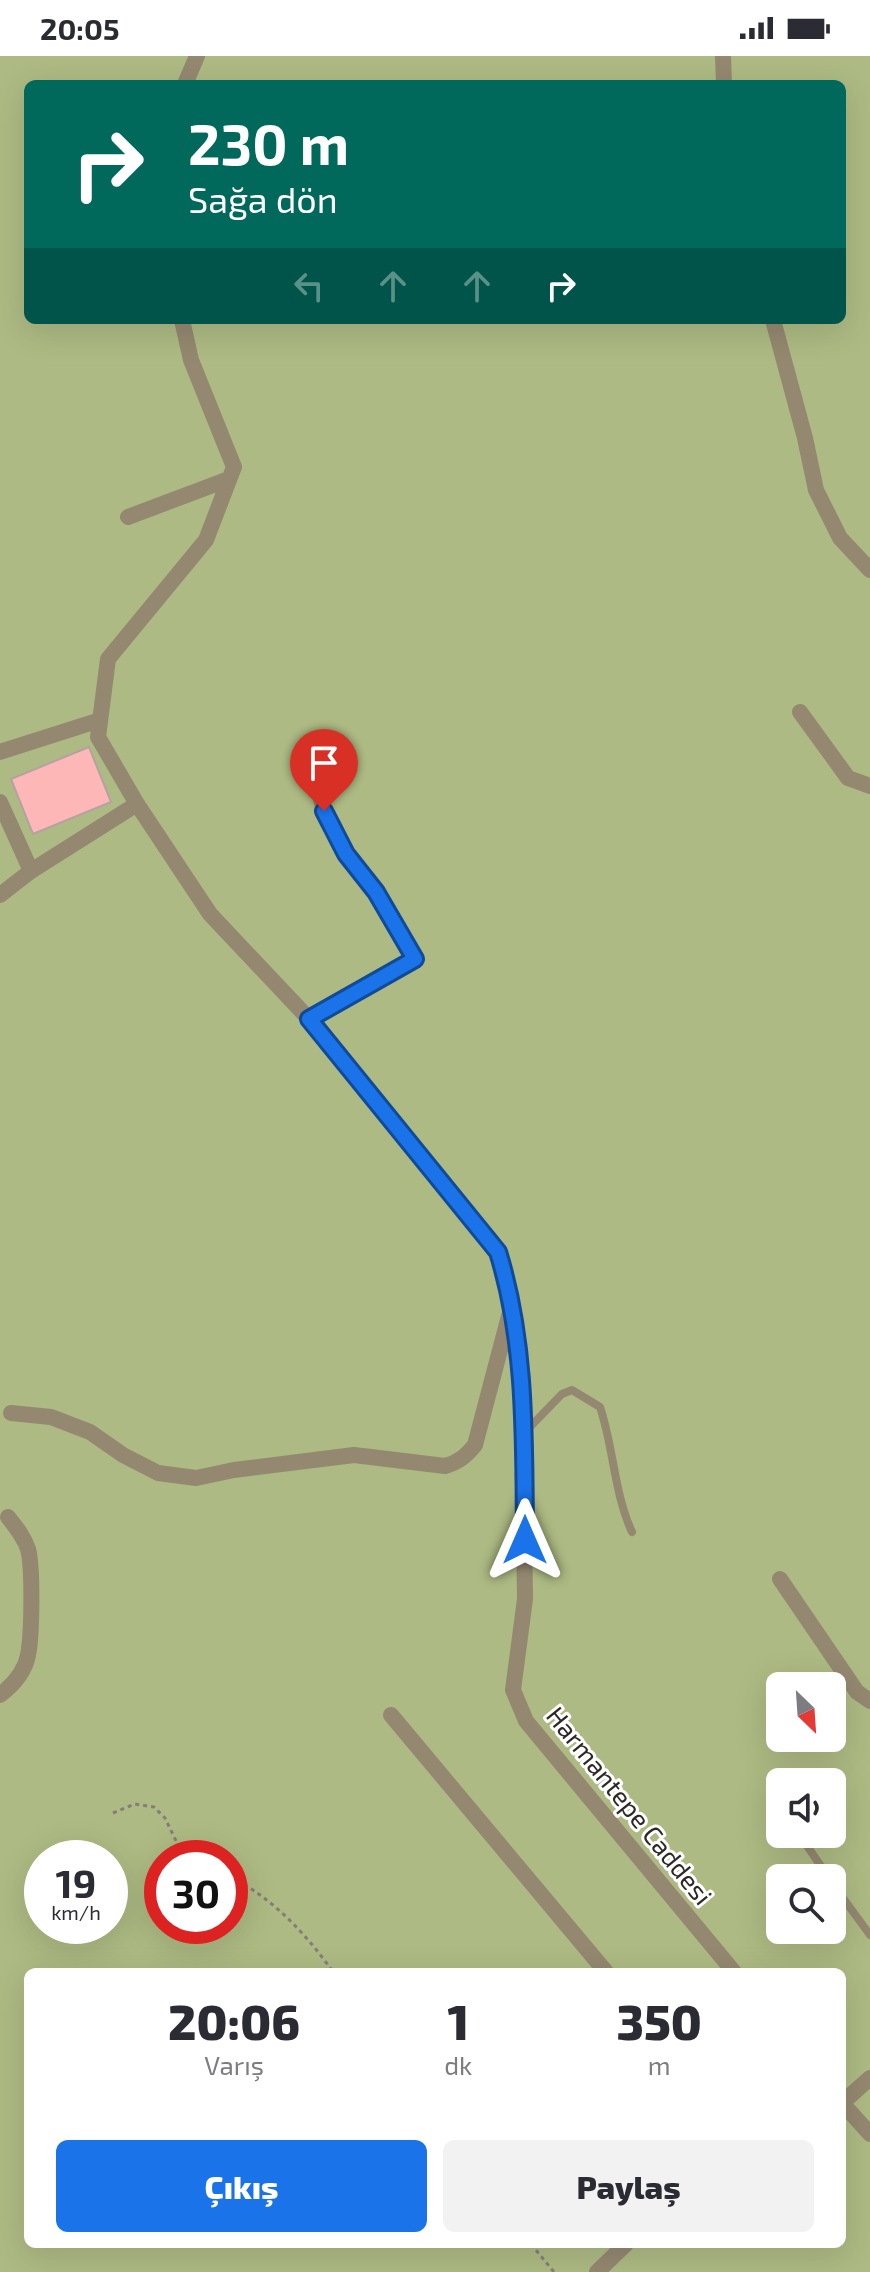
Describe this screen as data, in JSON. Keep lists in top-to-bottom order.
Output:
{
  "streets": {
    "street": ["Harmantepe Caddesi"]
  },
  "north": "bottom right",
  "page": {
    "status": "20:05",
    "turn": ["230 m", "Sağa dön"],
    "speed": "19 km/h",
    "limit": "30",
    "eta": [
      "20:06",
      "Varış",
      "1",
      "dk",
      "350",
      "m"
    ],
    "buttons": ["Çıkış", "Paylaş"]
  }
}
